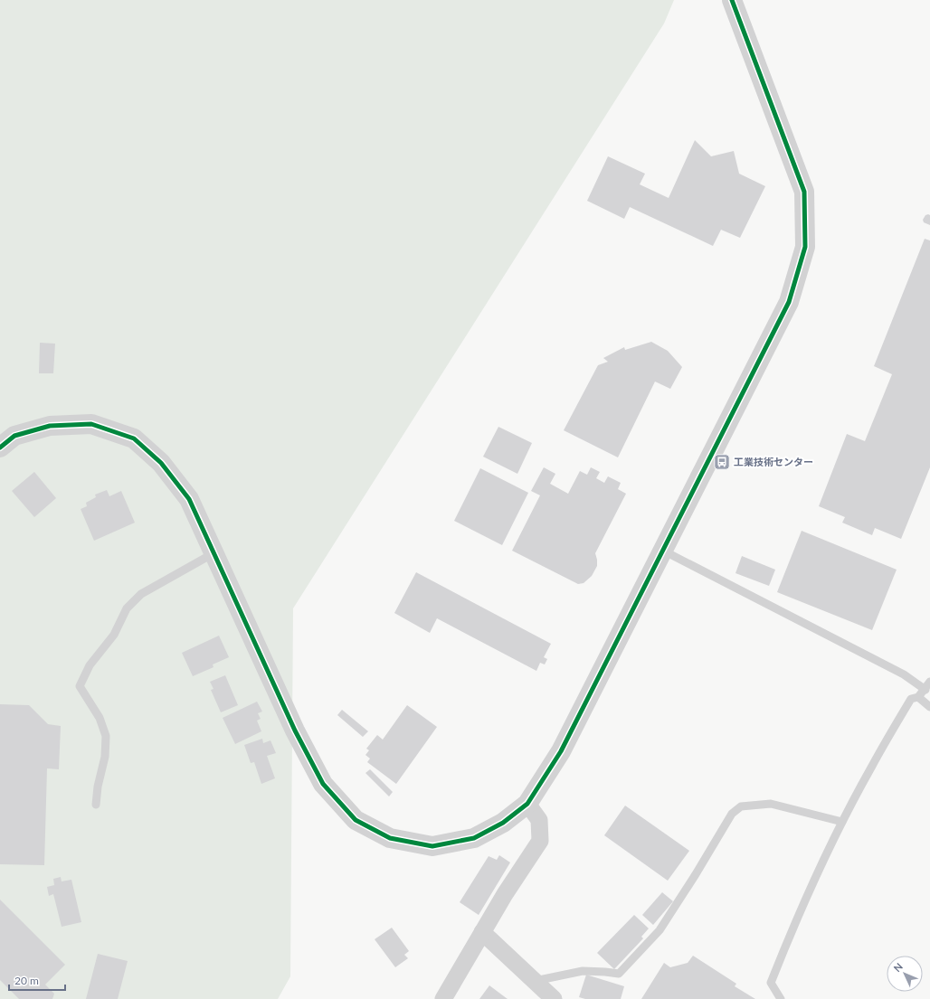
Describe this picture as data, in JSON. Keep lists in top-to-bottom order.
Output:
{
  "places": {
    "bus stop": ["工業技術センター"]
  },
  "scale_bar": "20 m",
  "north": "top left"
}
